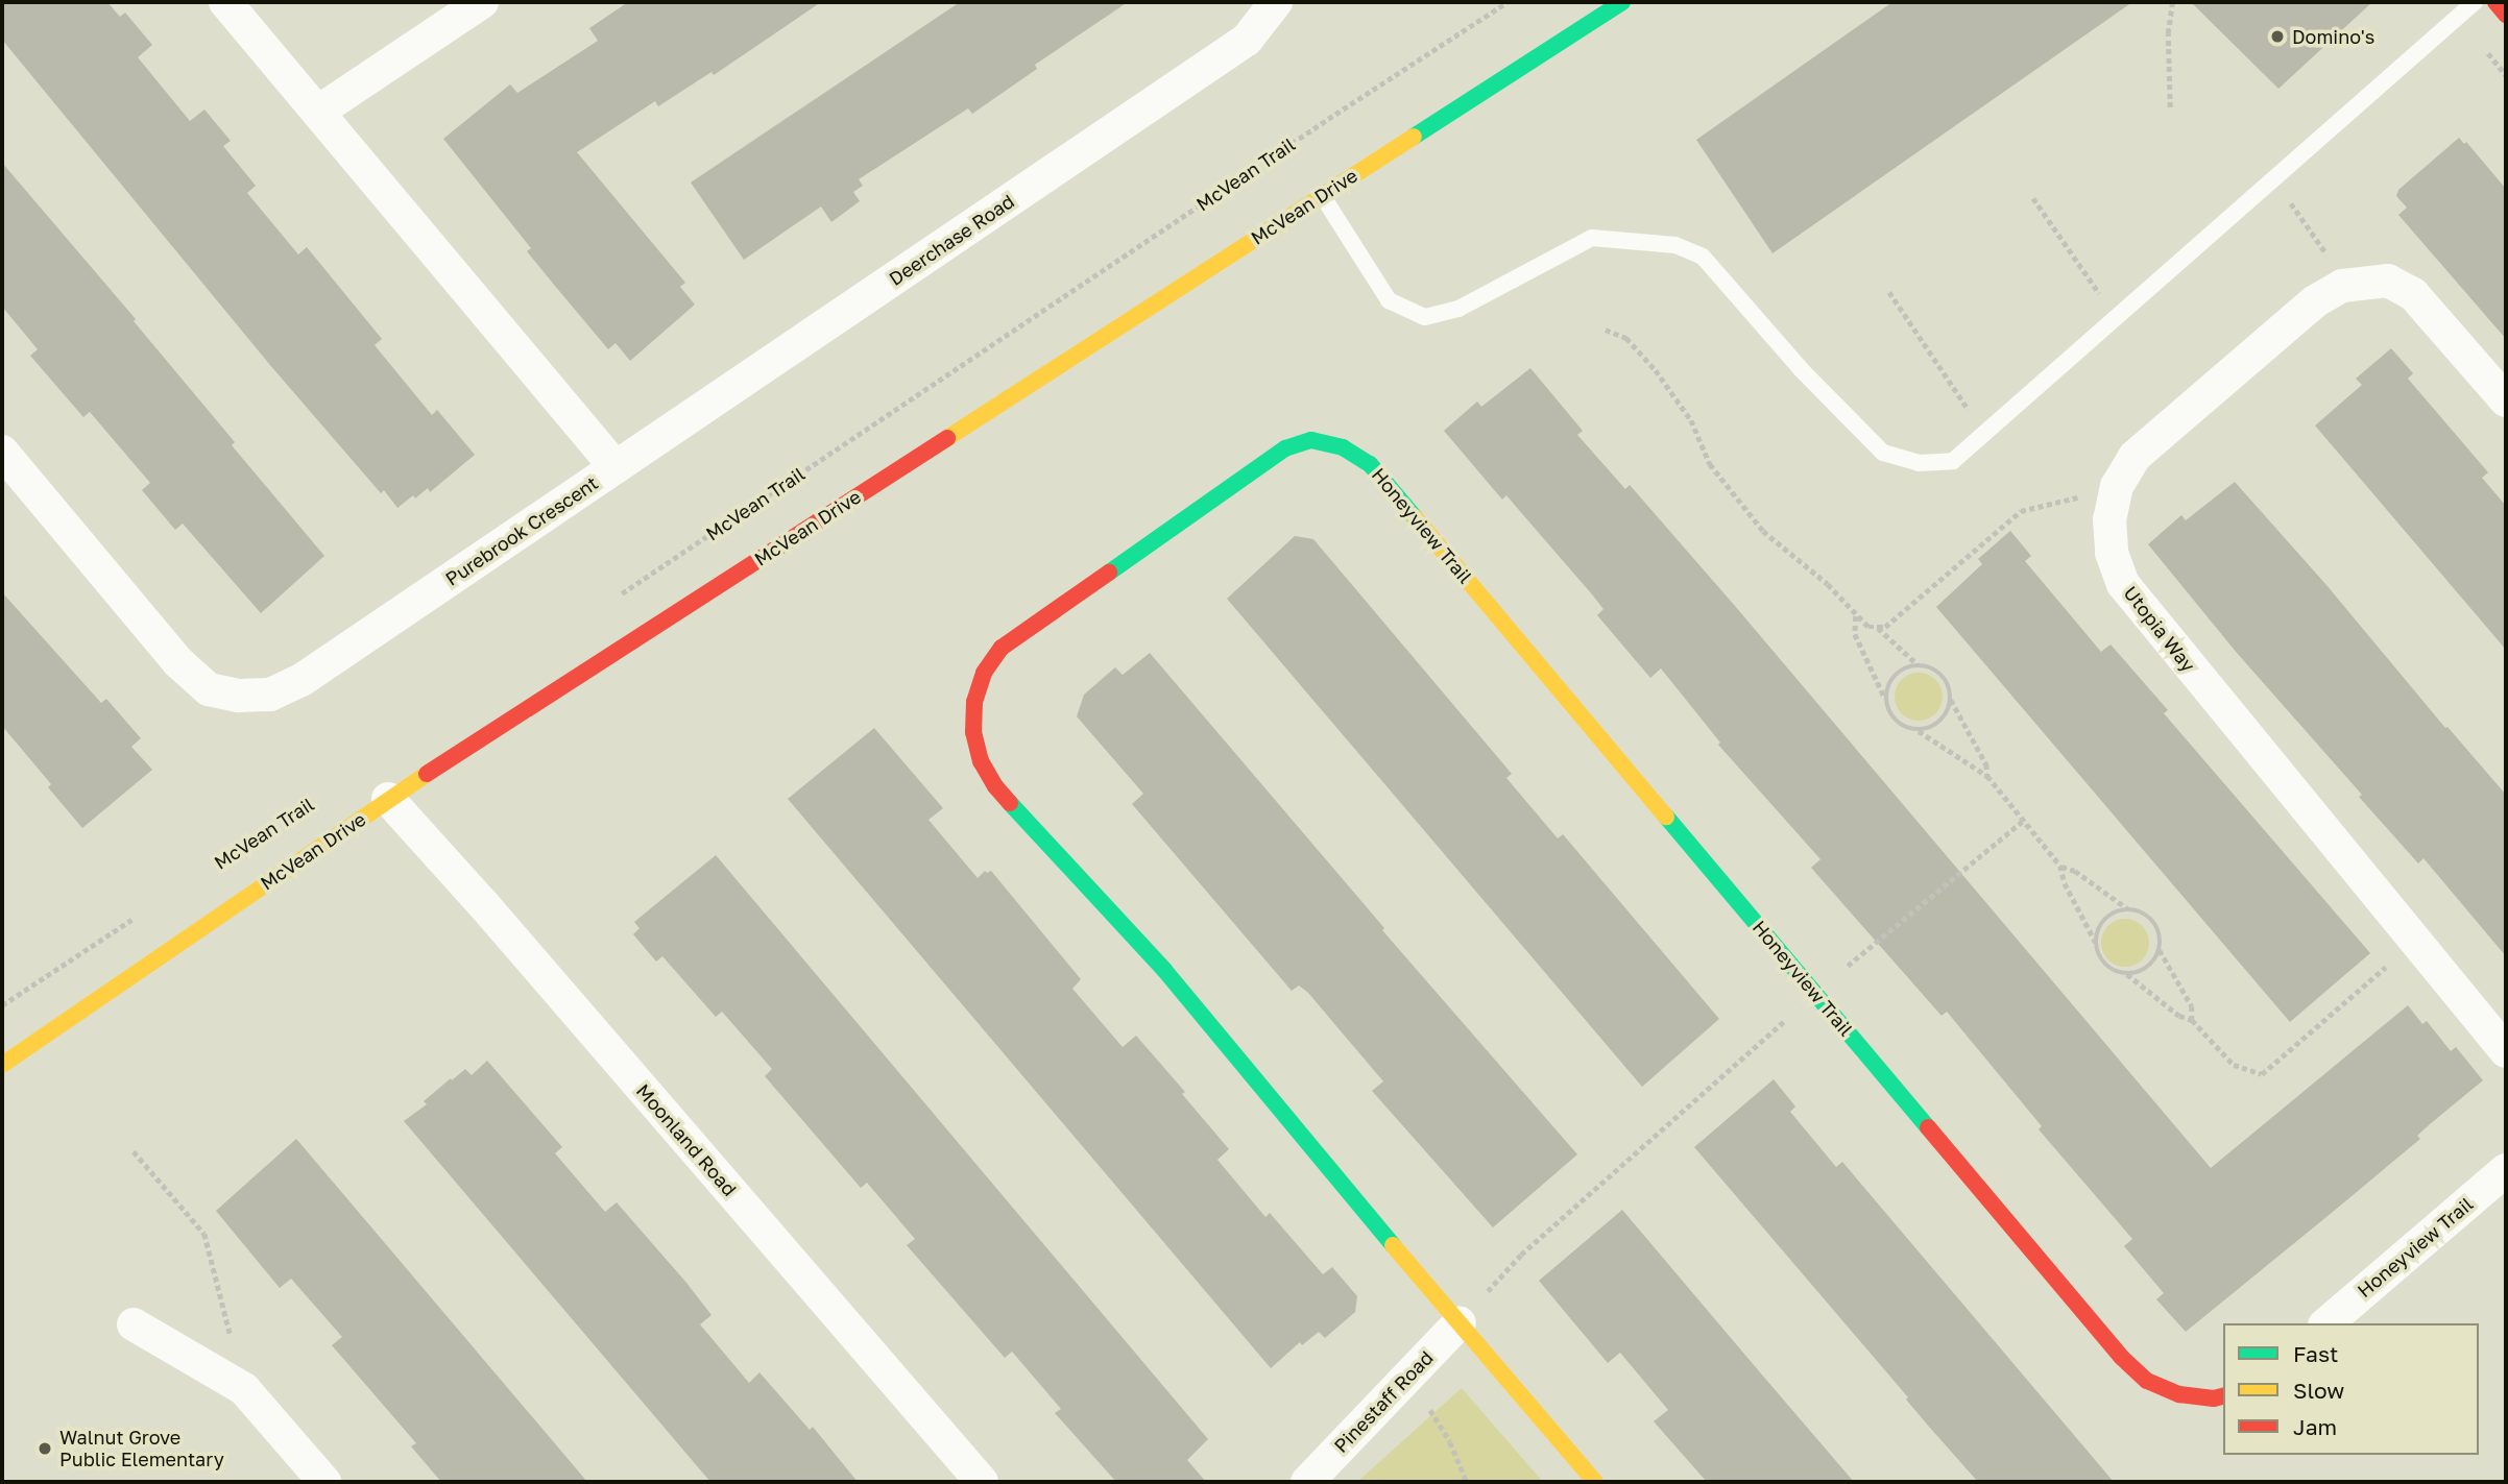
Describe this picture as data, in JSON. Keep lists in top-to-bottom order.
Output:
{
  "streets": {
    "street": [
      "McVean Drive",
      "Deerchase Road",
      "Honeyview Trail",
      "Purebrook Crescent",
      "Utopia Way",
      "Moonland Road",
      "Pinestaff Road"
    ],
    "path": ["McVean Trail"]
  },
  "crossings": [
    ["McVean Drive", "Moonland Road"],
    ["Deerchase Road", "Purebrook Crescent"],
    ["Honeyview Trail", "Pinestaff Road"]
  ],
  "places": ["Domino's", "Walnut Grove Public Elementary"],
  "legend": ["Fast", "Slow", "Jam"]
}
